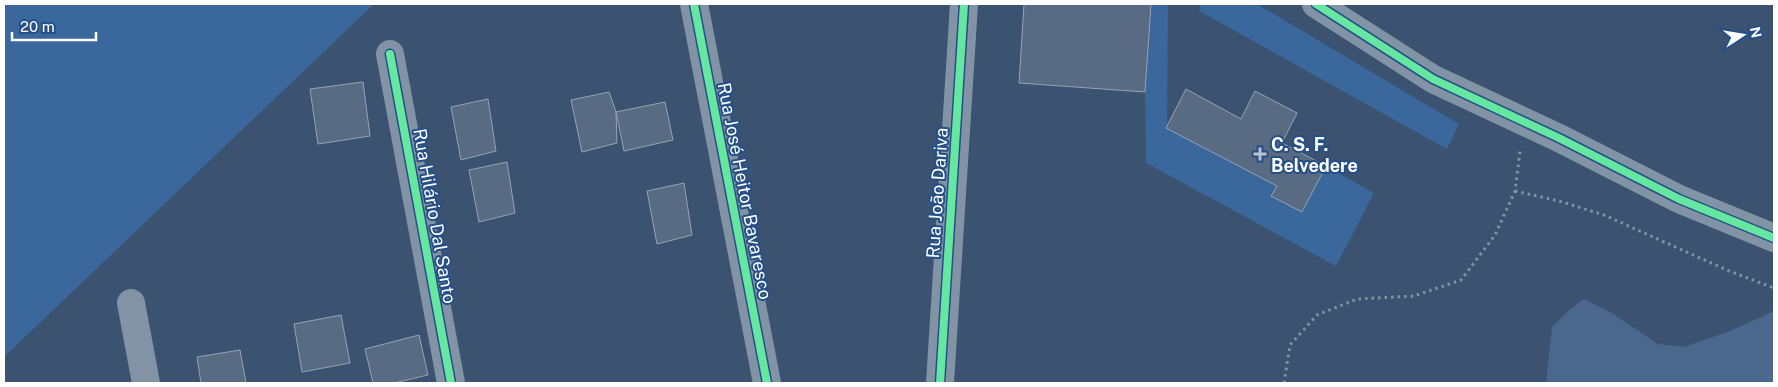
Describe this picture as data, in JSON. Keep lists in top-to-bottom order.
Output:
{
  "streets": {
    "street": ["Rua José Heitor Bavaresco", "Rua João Dariva", "Rua Hilário Dal Santo"]
  },
  "places": {
    "health": ["C. S. F. Belvedere"]
  },
  "scale_bar": "20 m",
  "north": "right"
}
